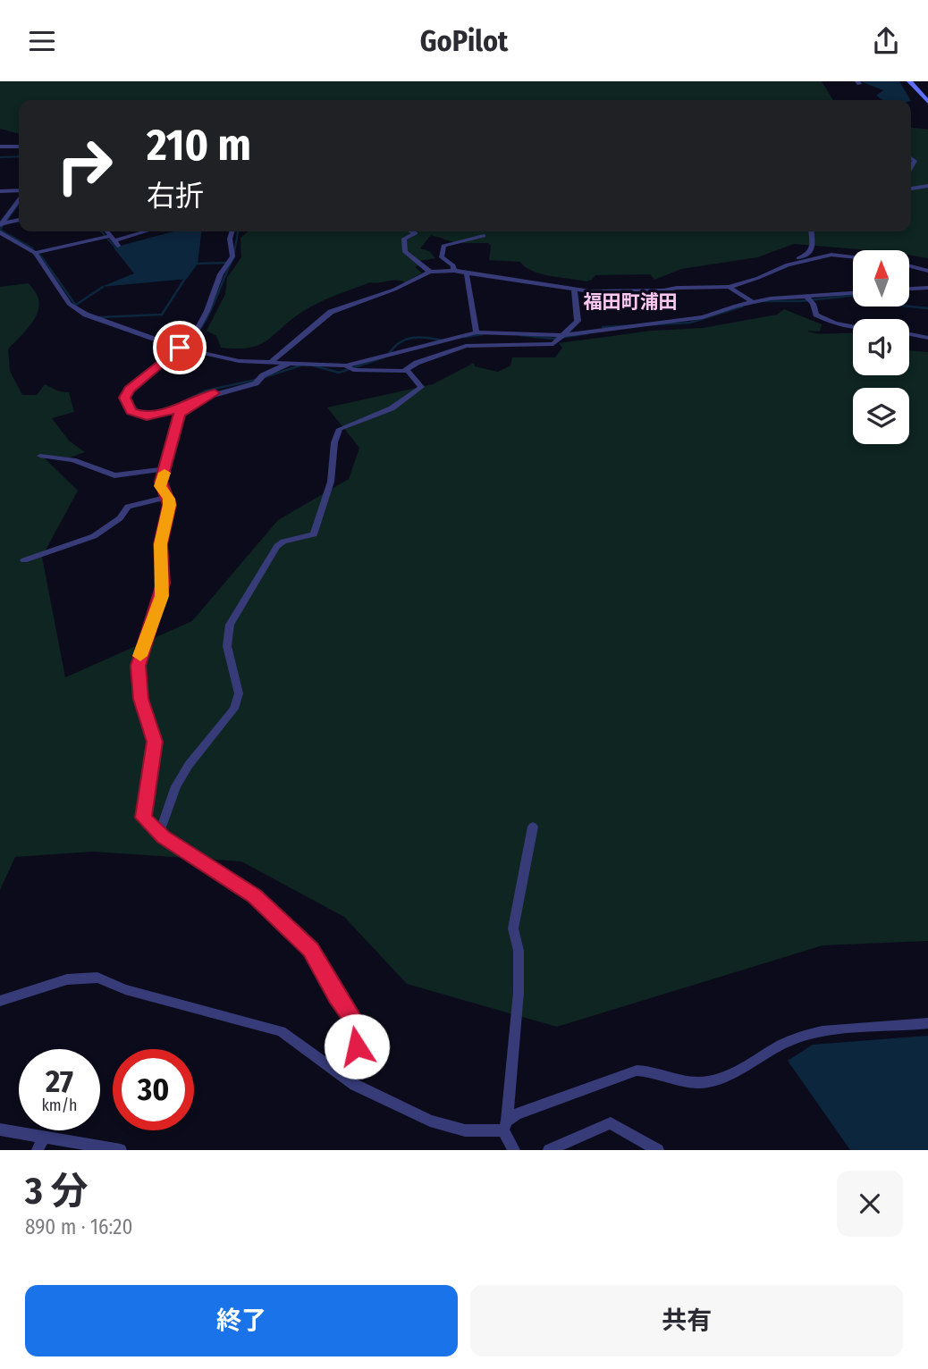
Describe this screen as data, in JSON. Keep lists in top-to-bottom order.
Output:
{
  "districts": ["福田町浦田"],
  "north": "top",
  "page": {
    "header": "GoPilot",
    "turn": ["210 m", "右折"],
    "speed": "27 km/h",
    "limit": "30",
    "heading": ["3 分", "890 m · 16:20"],
    "buttons": ["終了", "共有"]
  }
}
